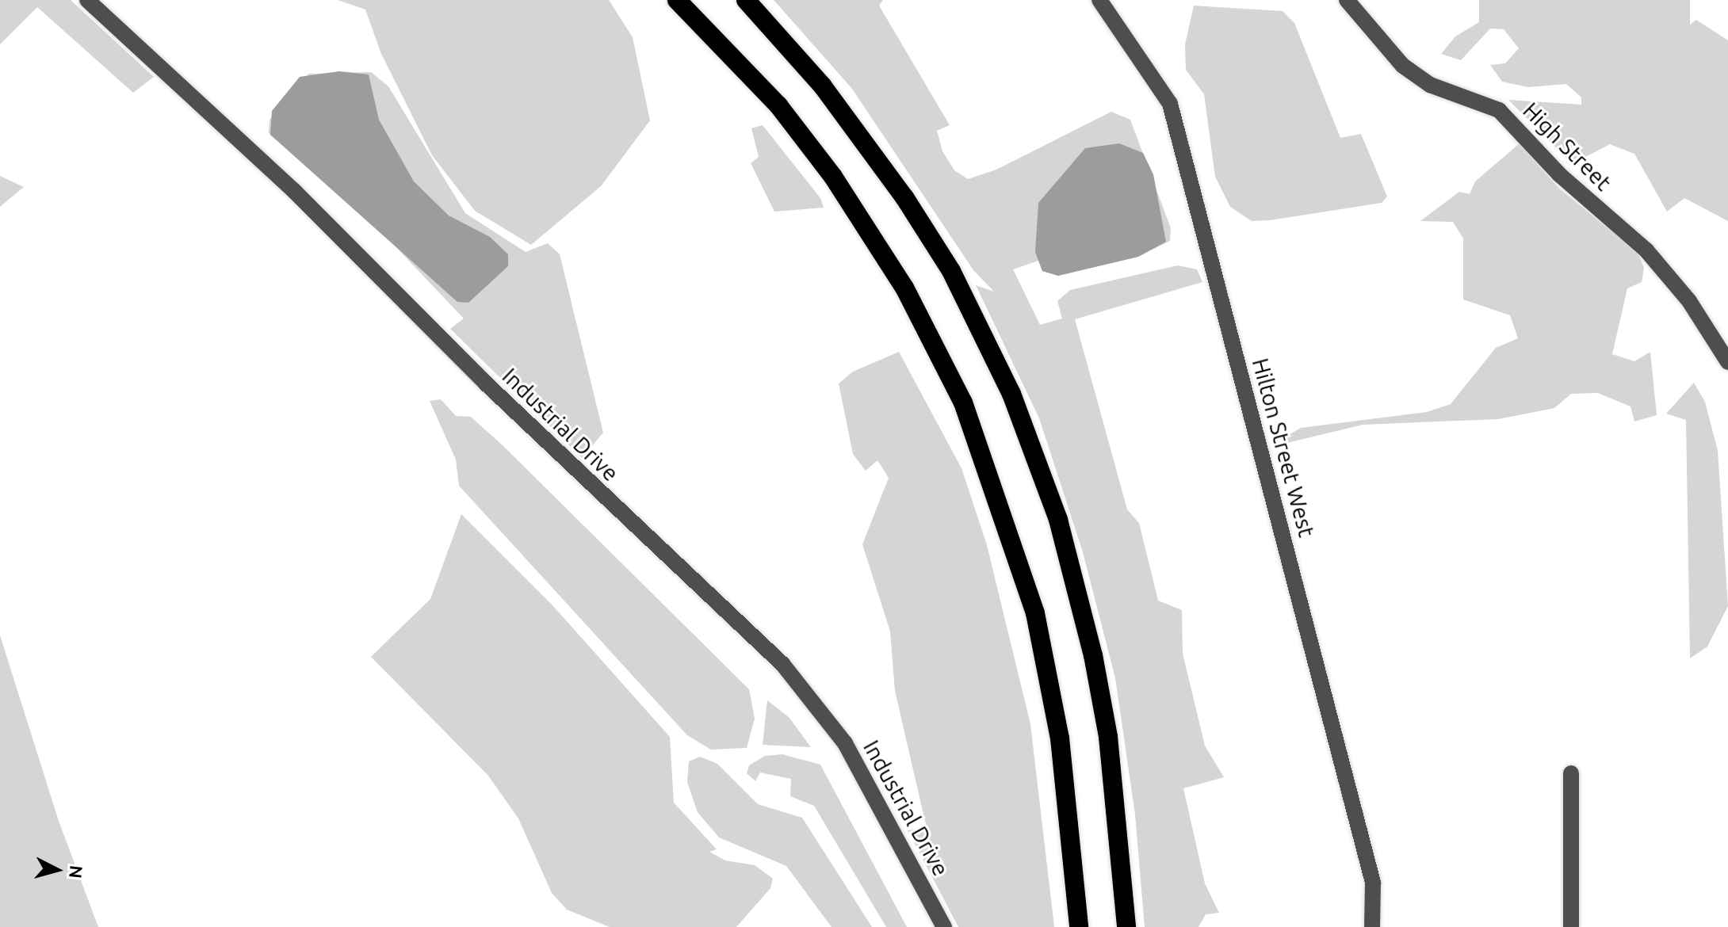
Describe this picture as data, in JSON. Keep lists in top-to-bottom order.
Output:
{
  "streets": {
    "street": ["High Street", "Industrial Drive", "Hilton Street West"]
  },
  "north": "right"
}
